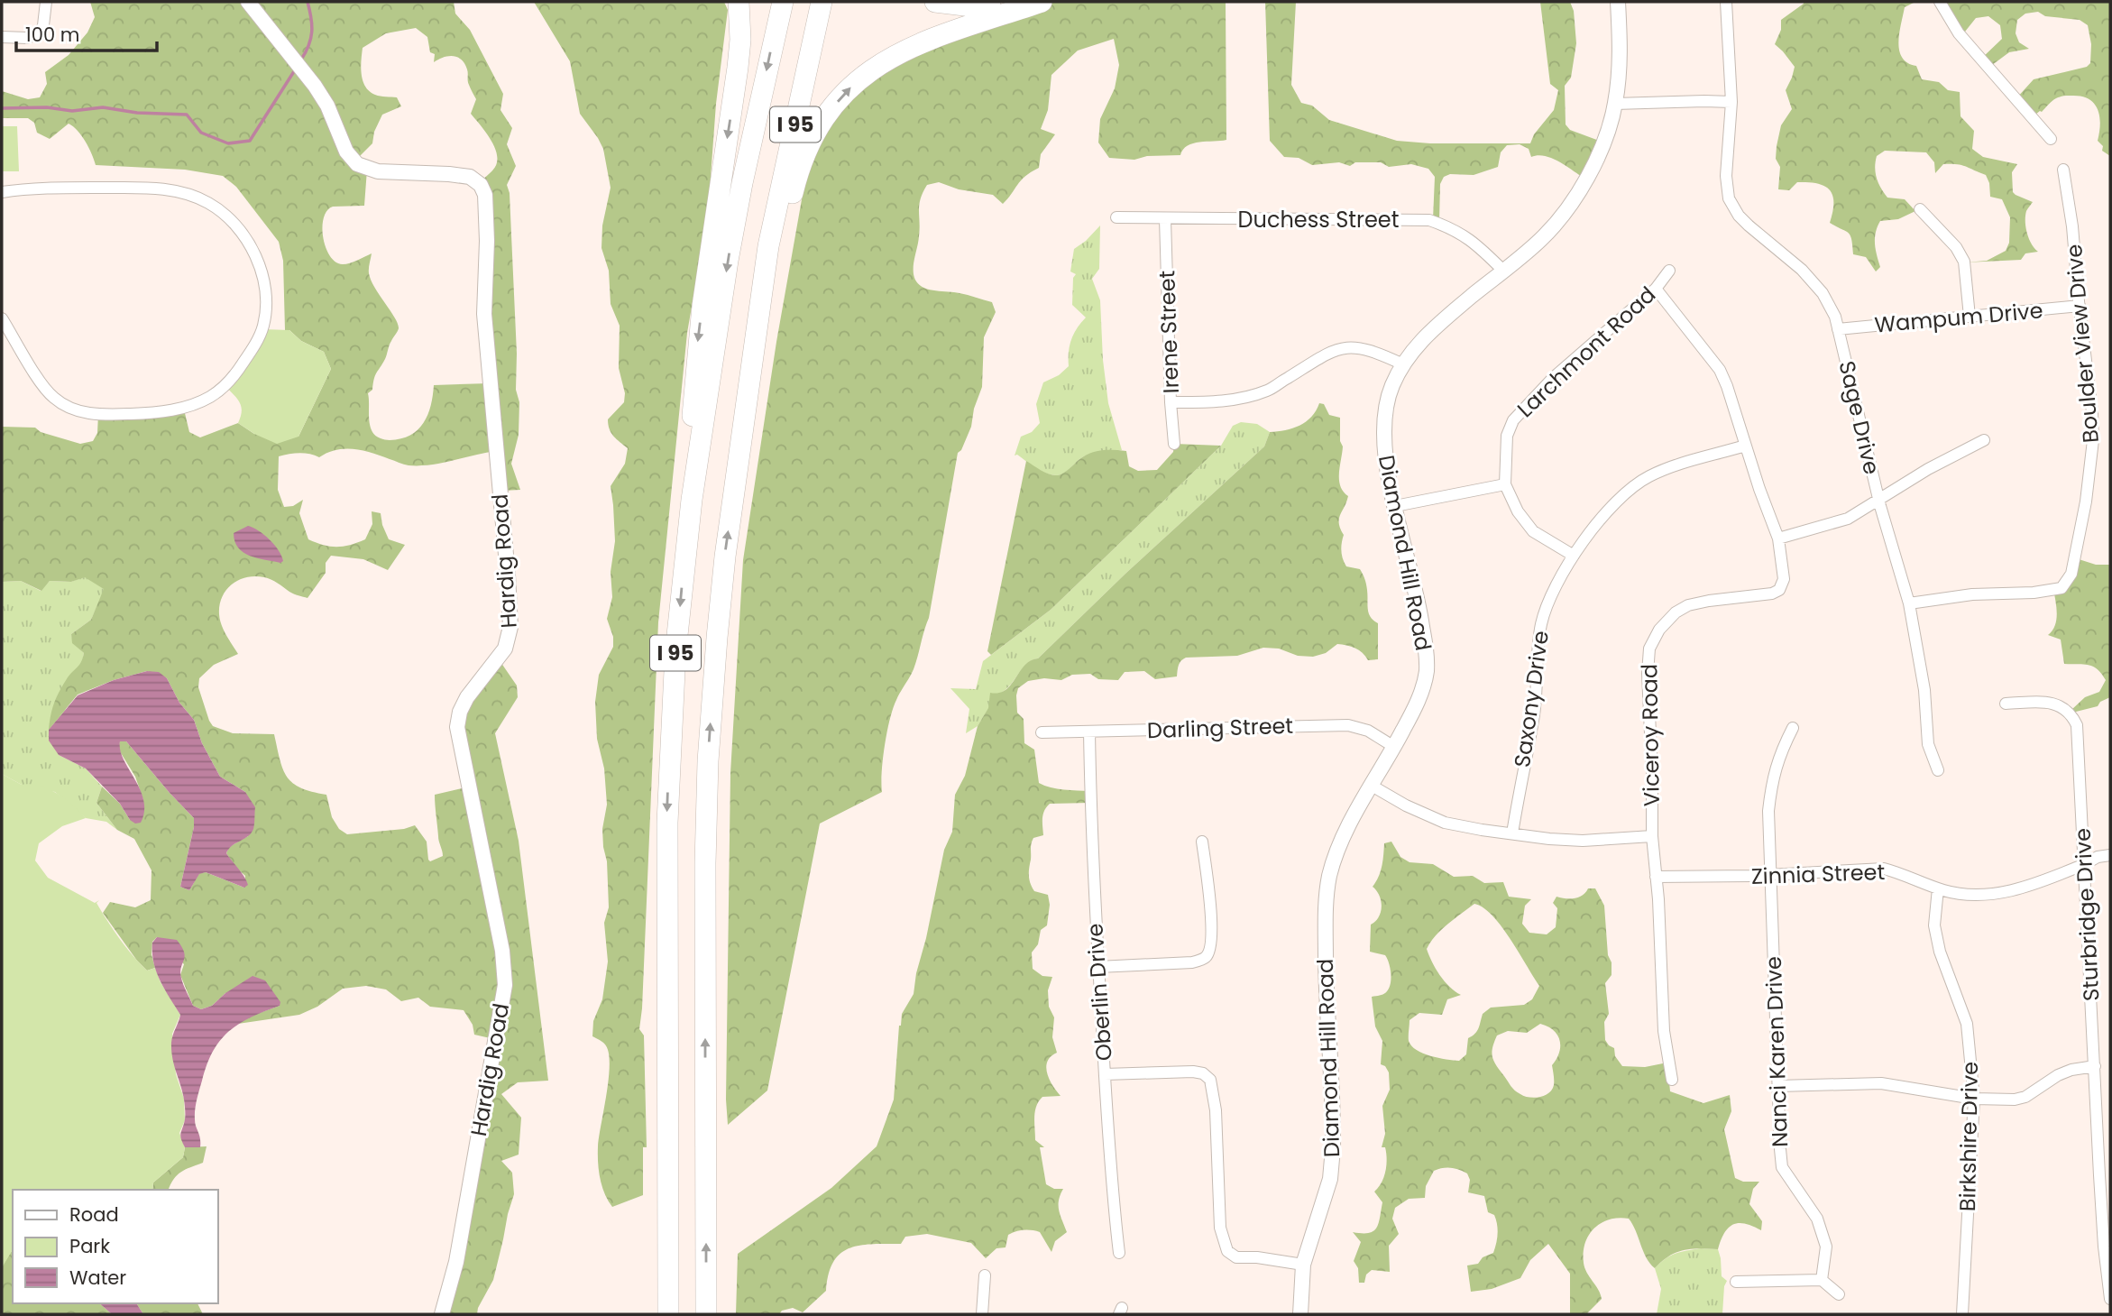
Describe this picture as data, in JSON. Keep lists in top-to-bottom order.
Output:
{
  "streets": {
    "highway": ["I 95"],
    "street": [
      "Duchess Street",
      "Wampum Drive",
      "Irene Street",
      "Boulder View Drive",
      "Larchmont Road",
      "Sage Drive",
      "Diamond Hill Road",
      "Hardig Road",
      "Saxony Drive",
      "Darling Street",
      "Viceroy Road",
      "Zinnia Street",
      "Sturbridge Drive",
      "Oberlin Drive",
      "Nanci Karen Drive",
      "Birkshire Drive"
    ]
  },
  "crossings": [
    ["Duchess Street", "Irene Street"],
    ["Duchess Street", "Diamond Hill Road"],
    ["Wampum Drive", "Boulder View Drive"],
    ["Wampum Drive", "Sage Drive"],
    ["Boulder View Drive", "Sage Drive"],
    ["Larchmont Road", "Saxony Drive"],
    ["Larchmont Road", "Viceroy Road"],
    ["Diamond Hill Road", "Darling Street"],
    ["Saxony Drive", "Viceroy Road"],
    ["Darling Street", "Oberlin Drive"],
    ["Viceroy Road", "Zinnia Street"],
    ["Zinnia Street", "Sturbridge Drive"],
    ["Zinnia Street", "Nanci Karen Drive"],
    ["Zinnia Street", "Birkshire Drive"]
  ],
  "legend": ["Road", "Park", "Water"],
  "scale_bar": "100 m"
}
